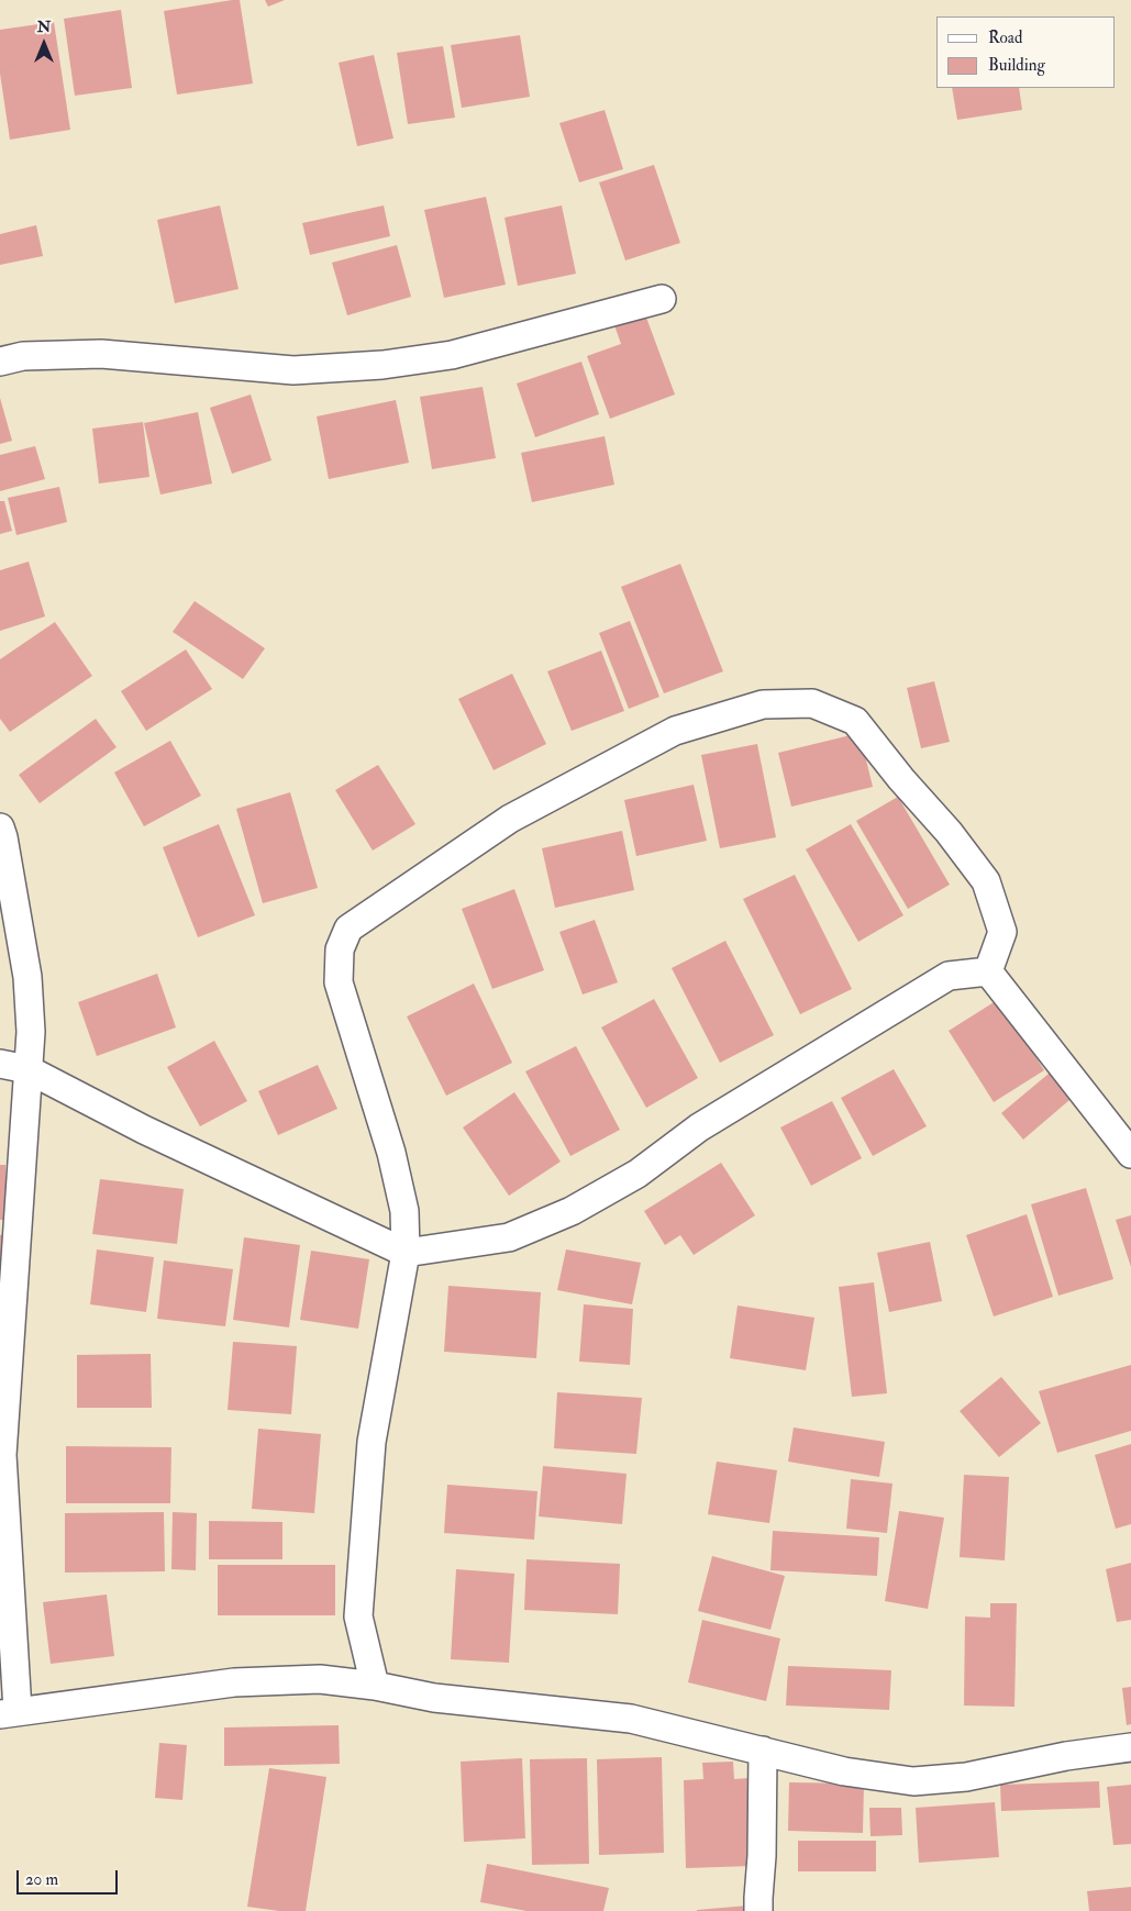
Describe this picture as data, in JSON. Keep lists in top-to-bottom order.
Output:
{
  "legend": ["Road", "Building"],
  "scale_bar": "20 m",
  "north": "top"
}
